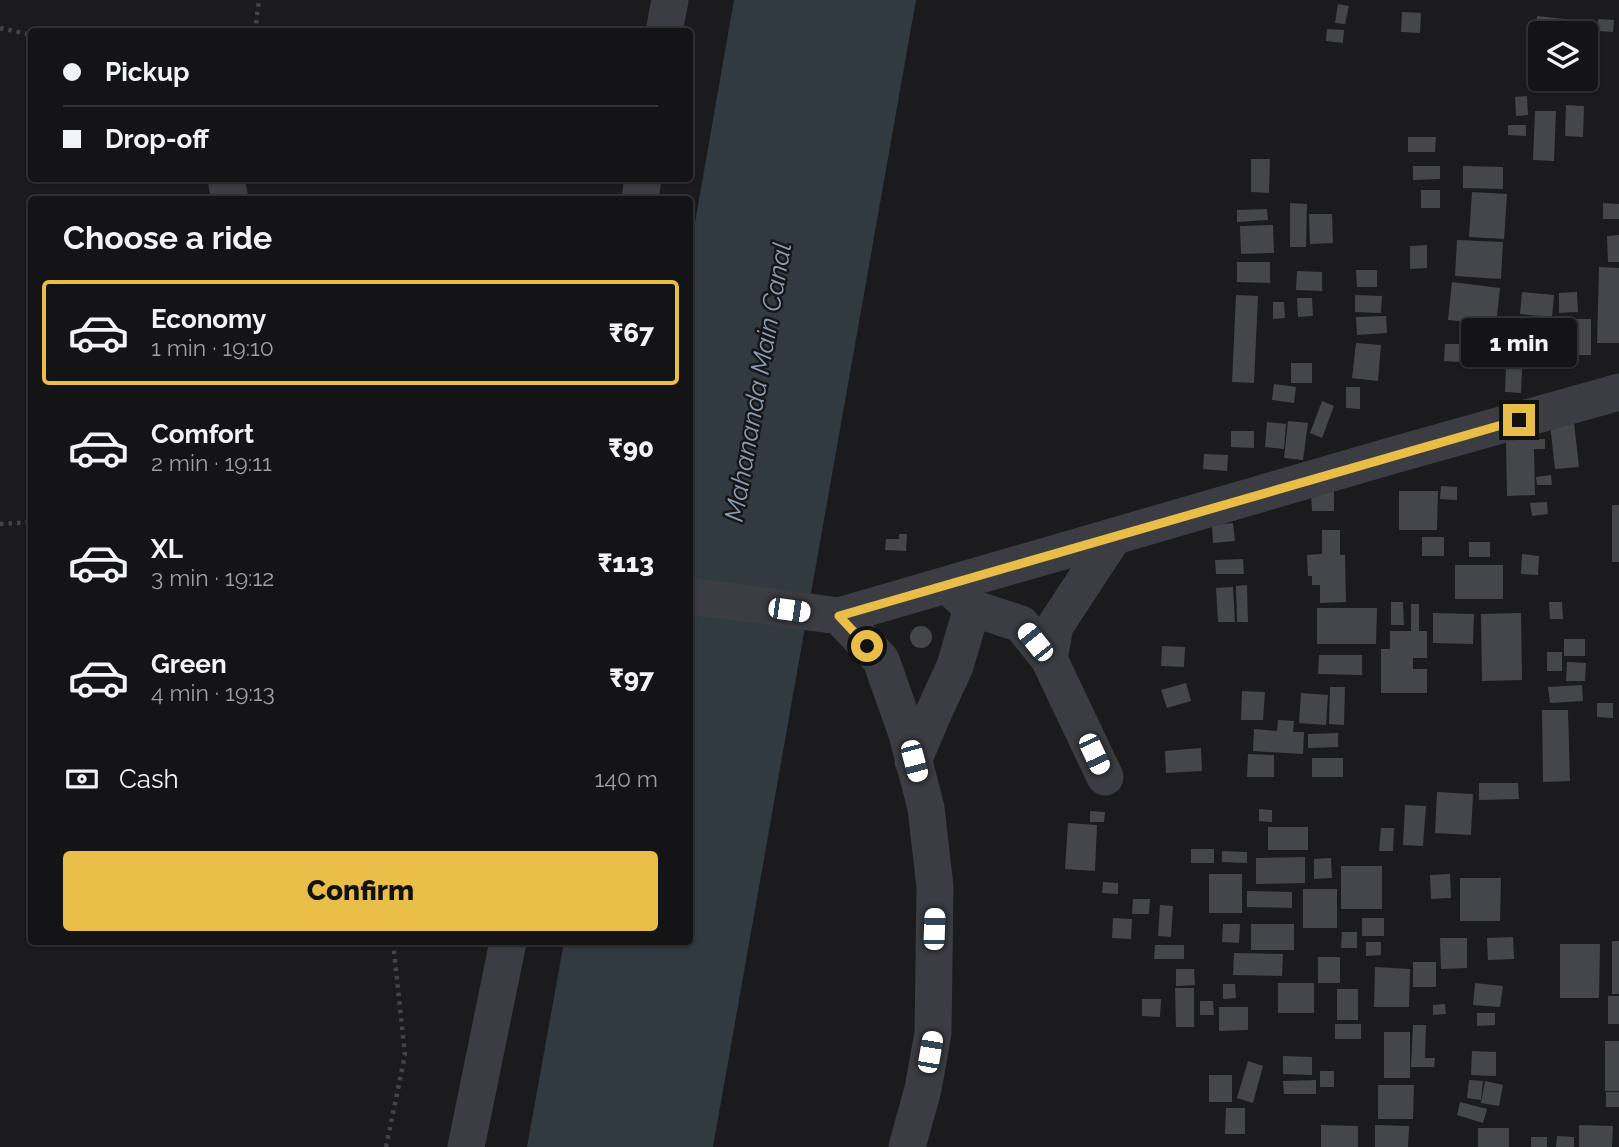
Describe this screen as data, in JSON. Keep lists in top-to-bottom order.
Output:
{
  "water": ["Mahananda Main Canal"],
  "page": {
    "banner": ["Pickup", "Drop-off"],
    "heading": "Choose a ride",
    "list": [
      {
        "name": "Economy",
        "note": "1 min · 19:10",
        "value": "₹67"
      },
      {
        "name": "Comfort",
        "note": "2 min · 19:11",
        "value": "₹90"
      },
      {
        "name": "XL",
        "note": "3 min · 19:12",
        "value": "₹113"
      },
      {
        "name": "Green",
        "note": "4 min · 19:13",
        "value": "₹97"
      }
    ],
    "bubble": "1 min",
    "pay": ["Cash", "140 m"],
    "buttons": "Confirm"
  }
}
